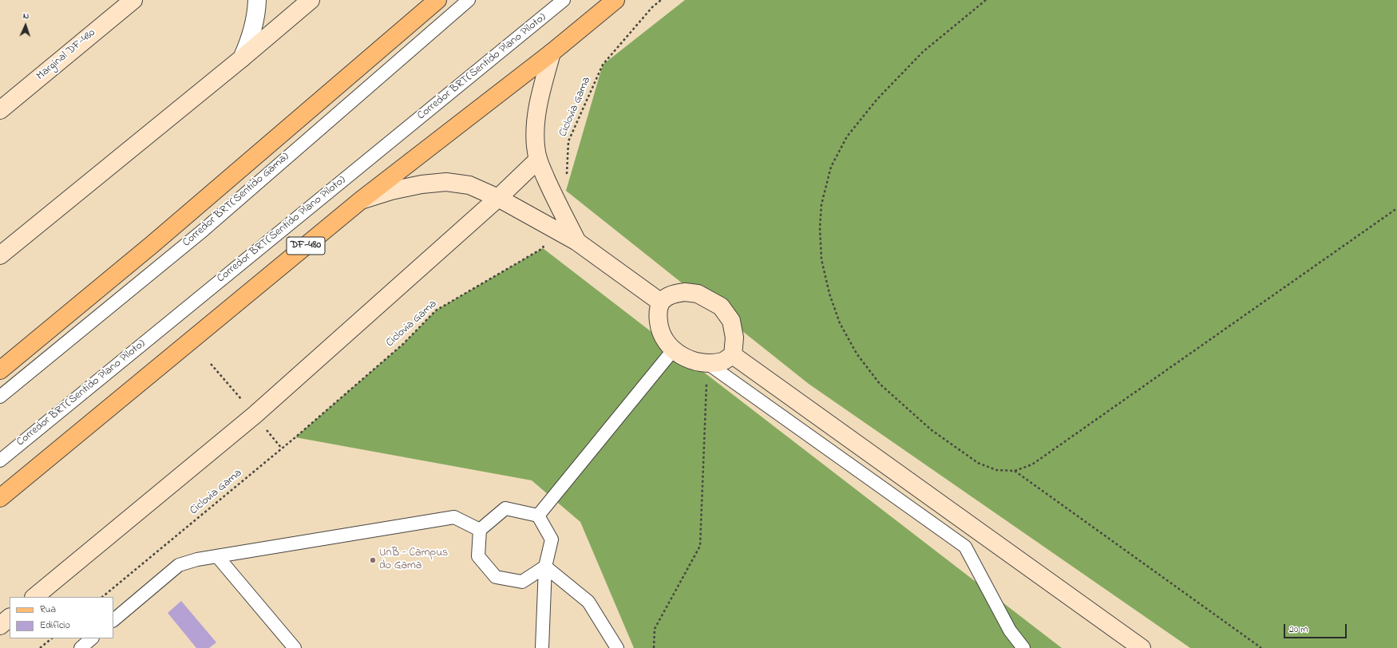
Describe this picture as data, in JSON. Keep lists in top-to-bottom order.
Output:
{
  "streets": {
    "main road": ["DF-480"],
    "street": ["Marginal DF-480"],
    "lane": ["Corredor BRT(Sentido Plano Piloto)", "Corredor BRT(Sentido Gama)"],
    "path": ["Ciclovia Gama"]
  },
  "places": ["UnB - Campus do Gama"],
  "legend": ["Rua", "Edifício"],
  "scale_bar": "20 m",
  "north": "top"
}
